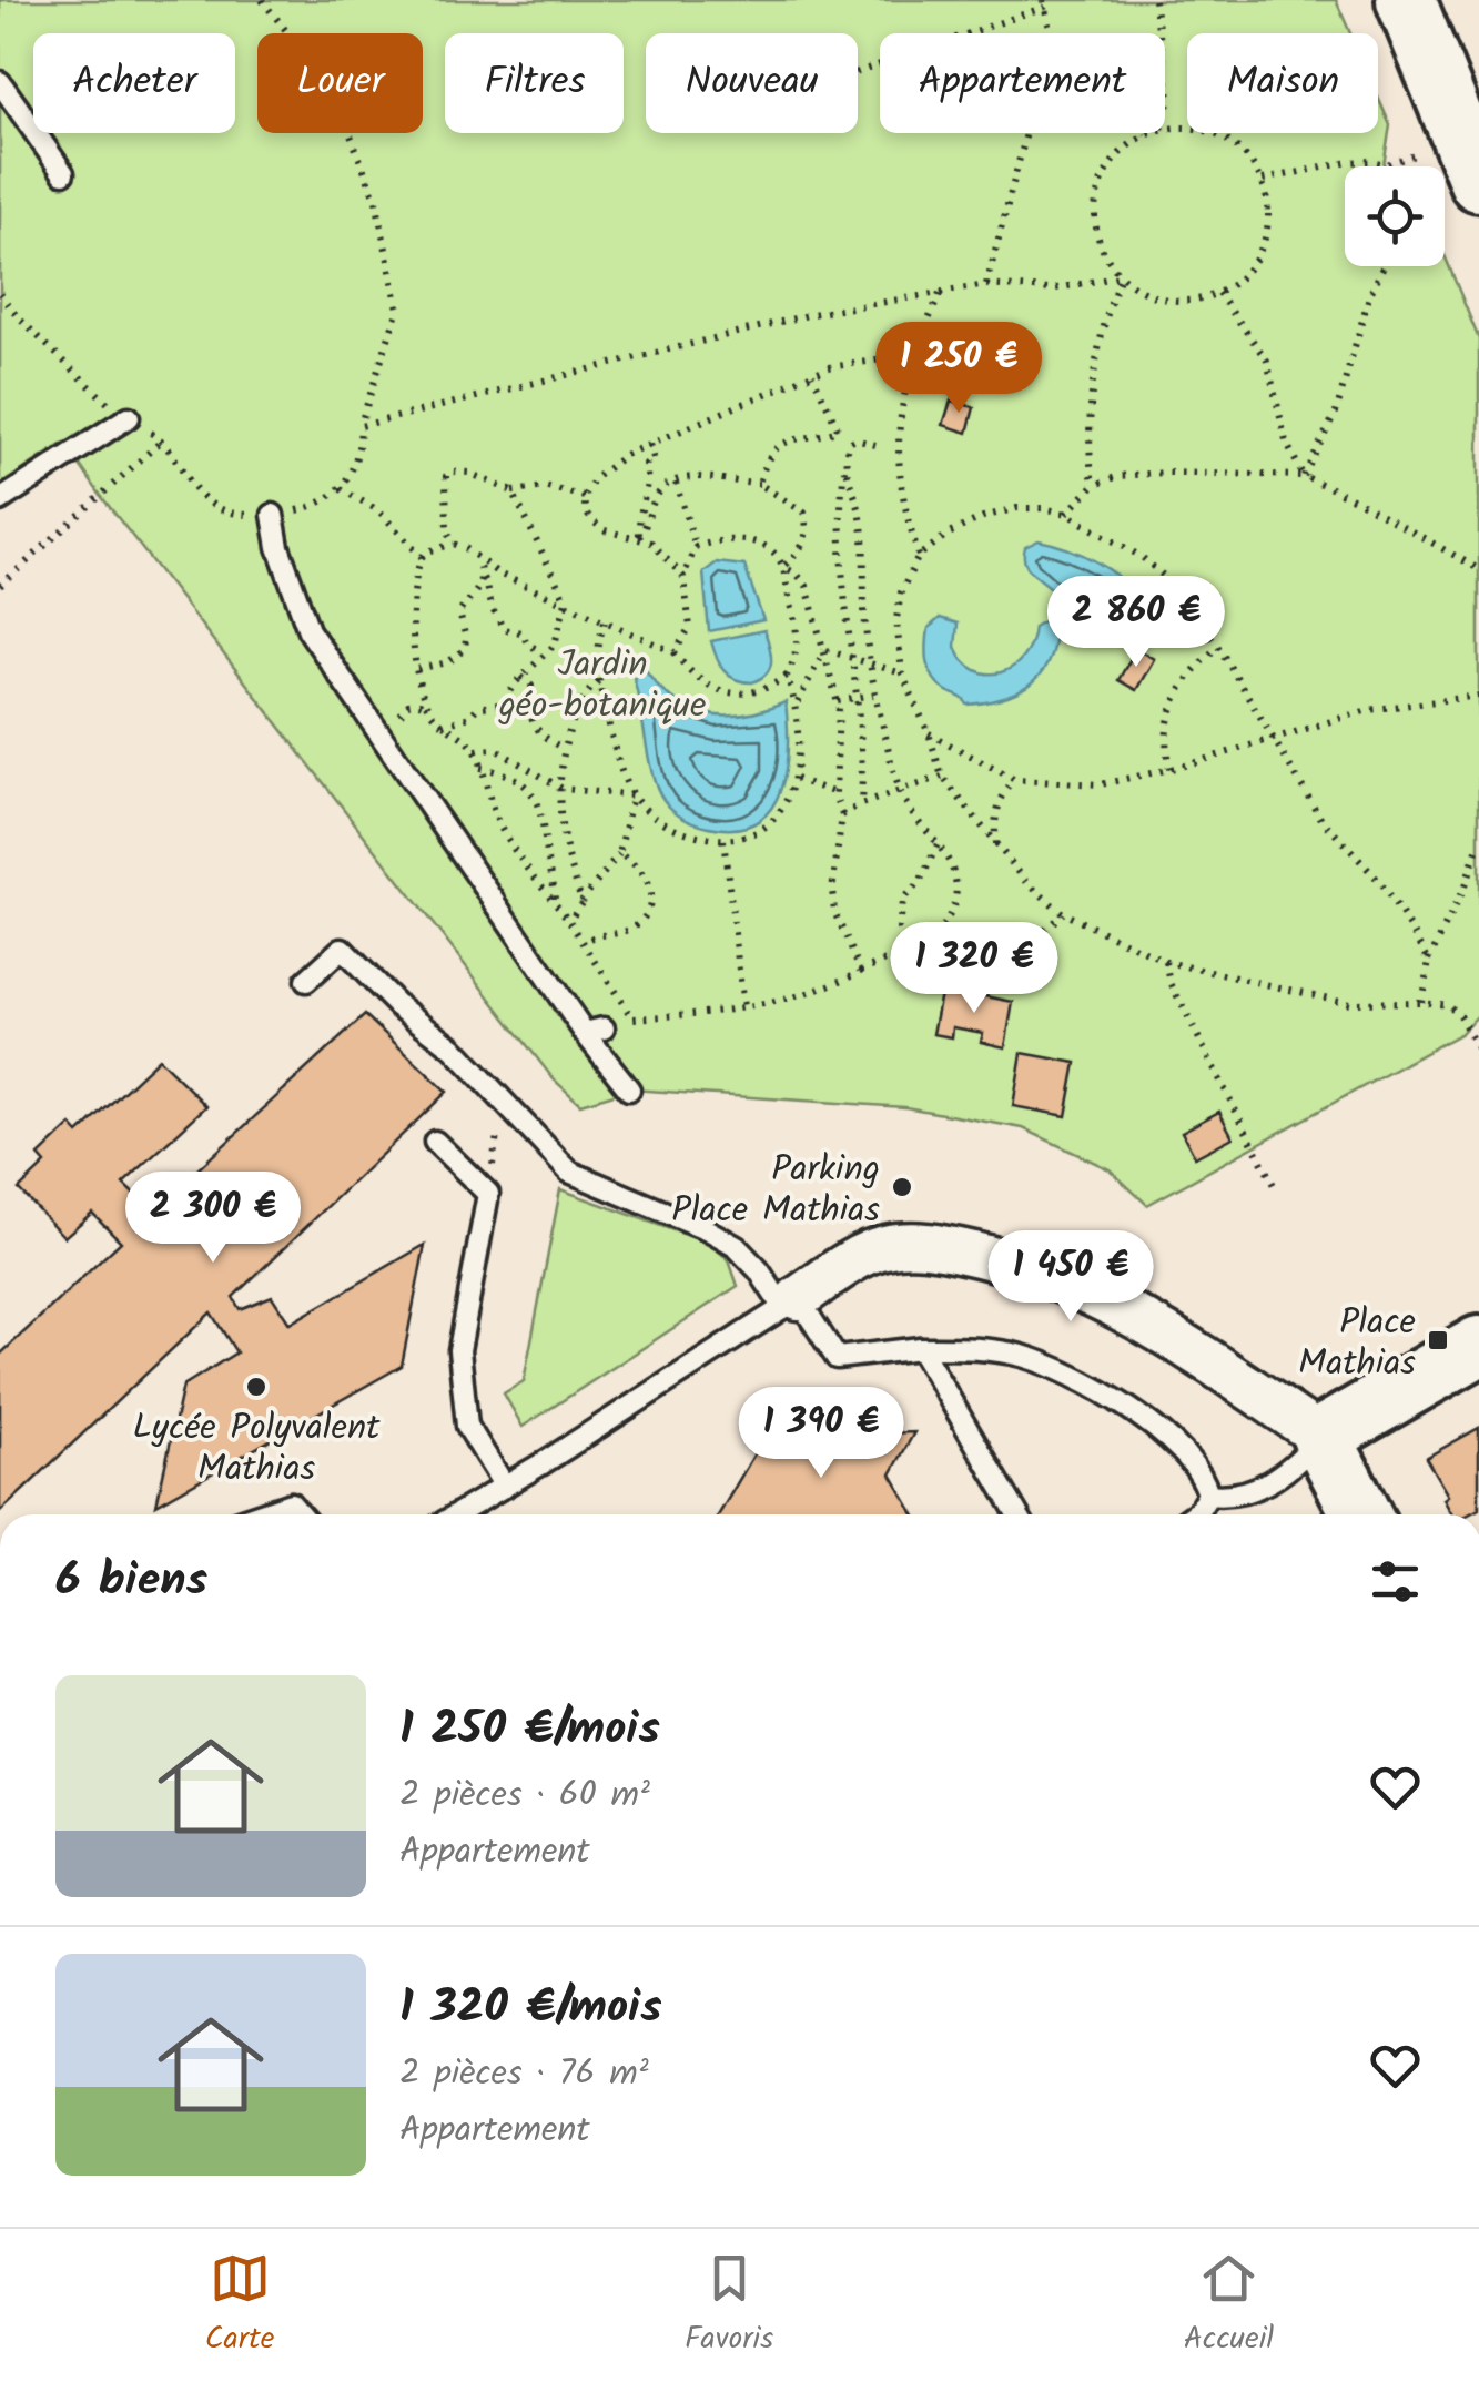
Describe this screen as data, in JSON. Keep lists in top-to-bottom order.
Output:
{
  "parks": ["Jardin géo-botanique"],
  "places": {
    "other": ["Parking Place Mathias", "Lycée Polyvalent Mathias"],
    "transit": ["Place Mathias"]
  },
  "page": {
    "chip": [
      "Acheter",
      "Louer",
      "Filtres",
      "Nouveau",
      "Appartement",
      "Maison"
    ],
    "price": [
      "1 250 €",
      "2 860 €",
      "1 320 €",
      "2 300 €",
      "1 450 €",
      "1 390 €"
    ],
    "heading": "6 biens",
    "list": [
      {
        "name": "1 250 €/mois",
        "note": "2 pièces · 60 m² · Appartement"
      },
      {
        "name": "1 320 €/mois",
        "note": "2 pièces · 76 m² · Appartement"
      }
    ],
    "tabs": ["Carte", "Favoris", "Accueil"]
  }
}
